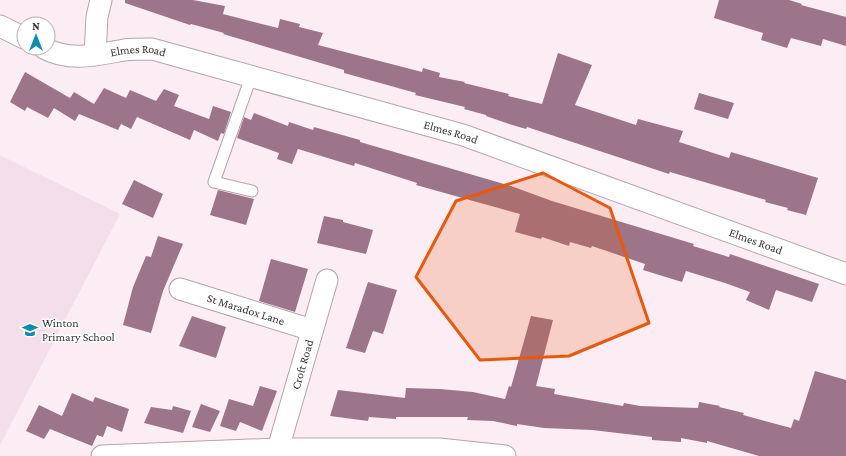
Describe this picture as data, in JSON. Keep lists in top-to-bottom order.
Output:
{
  "streets": {
    "street": ["Elmes Road", "St Maradox Lane", "Croft Road"]
  },
  "crossings": [
    ["St Maradox Lane", "Croft Road"]
  ],
  "places": {
    "school or university": ["Winton Primary School"]
  },
  "north": "top"
}
